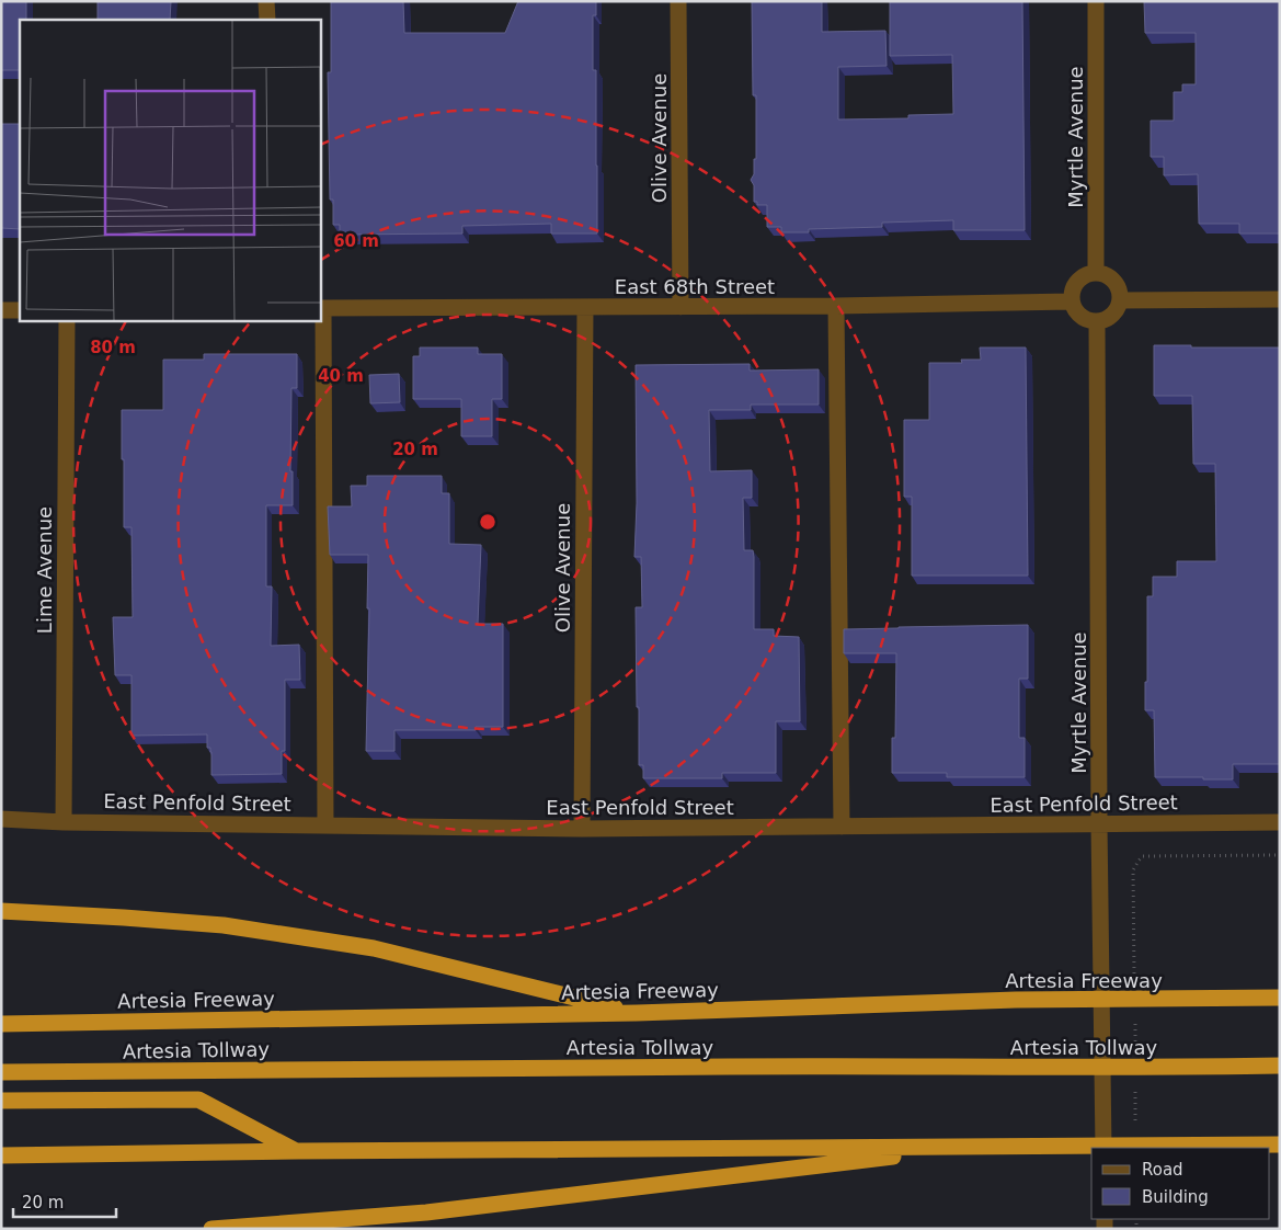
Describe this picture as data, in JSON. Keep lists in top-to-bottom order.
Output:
{
  "streets": {
    "highway": ["Artesia Freeway", "Artesia Tollway"],
    "street": [
      "Myrtle Avenue",
      "Olive Avenue",
      "East 68th Street",
      "Lime Avenue",
      "East Penfold Street"
    ]
  },
  "crossings": [
    ["Myrtle Avenue", "East 68th Street"],
    ["Myrtle Avenue", "East Penfold Street"],
    ["Olive Avenue", "East 68th Street"],
    ["Olive Avenue", "East Penfold Street"],
    ["Lime Avenue", "East Penfold Street"]
  ],
  "legend": ["Road", "Building"],
  "scale_bar": "20 m",
  "rings": [
    "60 m",
    "80 m",
    "40 m",
    "20 m"
  ]
}
